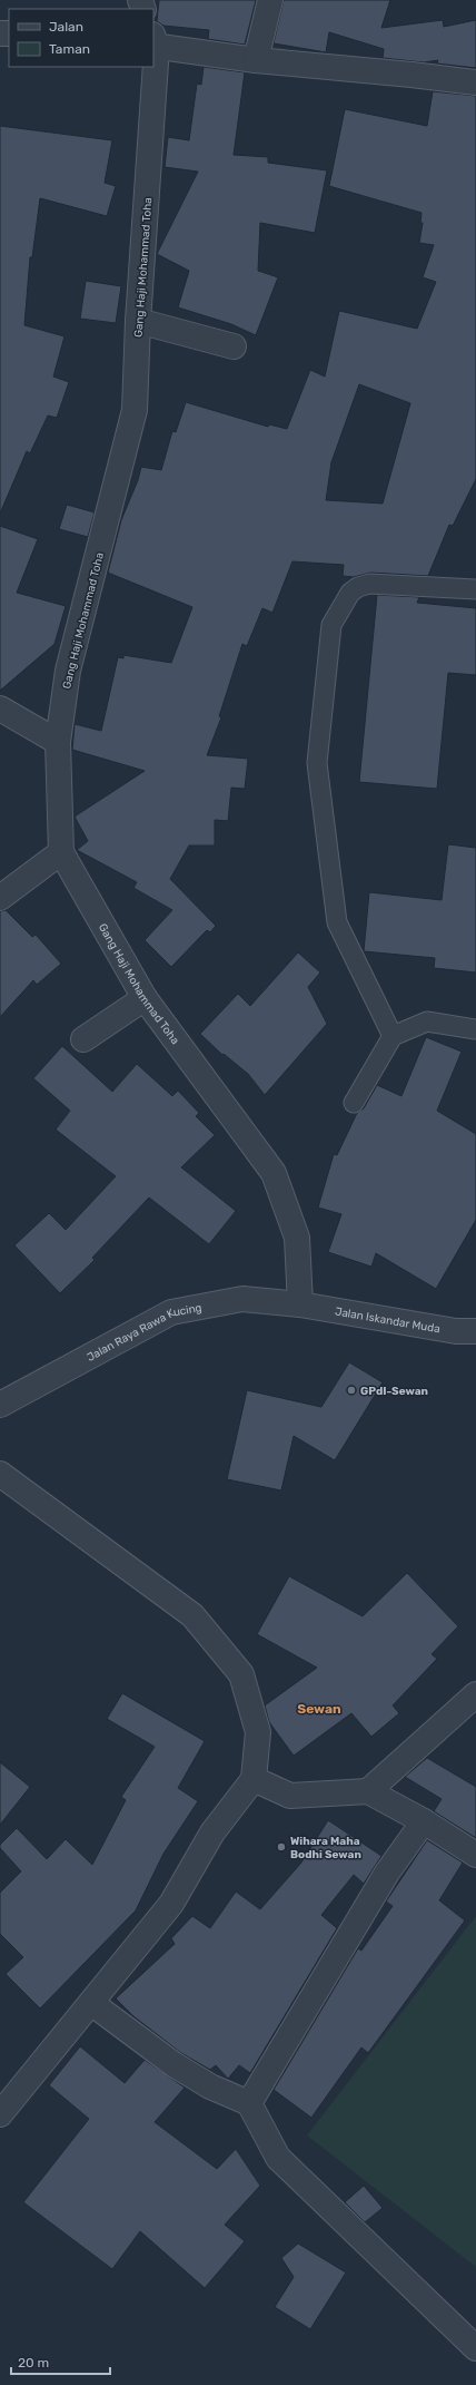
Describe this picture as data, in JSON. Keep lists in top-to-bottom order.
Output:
{
  "streets": {
    "street": ["Gang Haji Mohammad Toha", "Jalan Iskandar Muda", "Jalan Raya Rawa Kucing"]
  },
  "crossings": [
    ["Gang Haji Mohammad Toha", "Jalan Iskandar Muda"],
    ["Gang Haji Mohammad Toha", "Jalan Raya Rawa Kucing"],
    ["Jalan Iskandar Muda", "Jalan Raya Rawa Kucing"]
  ],
  "districts": ["Sewan"],
  "places": ["GPdI-Sewan", "Wihara Maha Bodhi Sewan"],
  "legend": ["Jalan", "Taman"],
  "scale_bar": "20 m"
}
